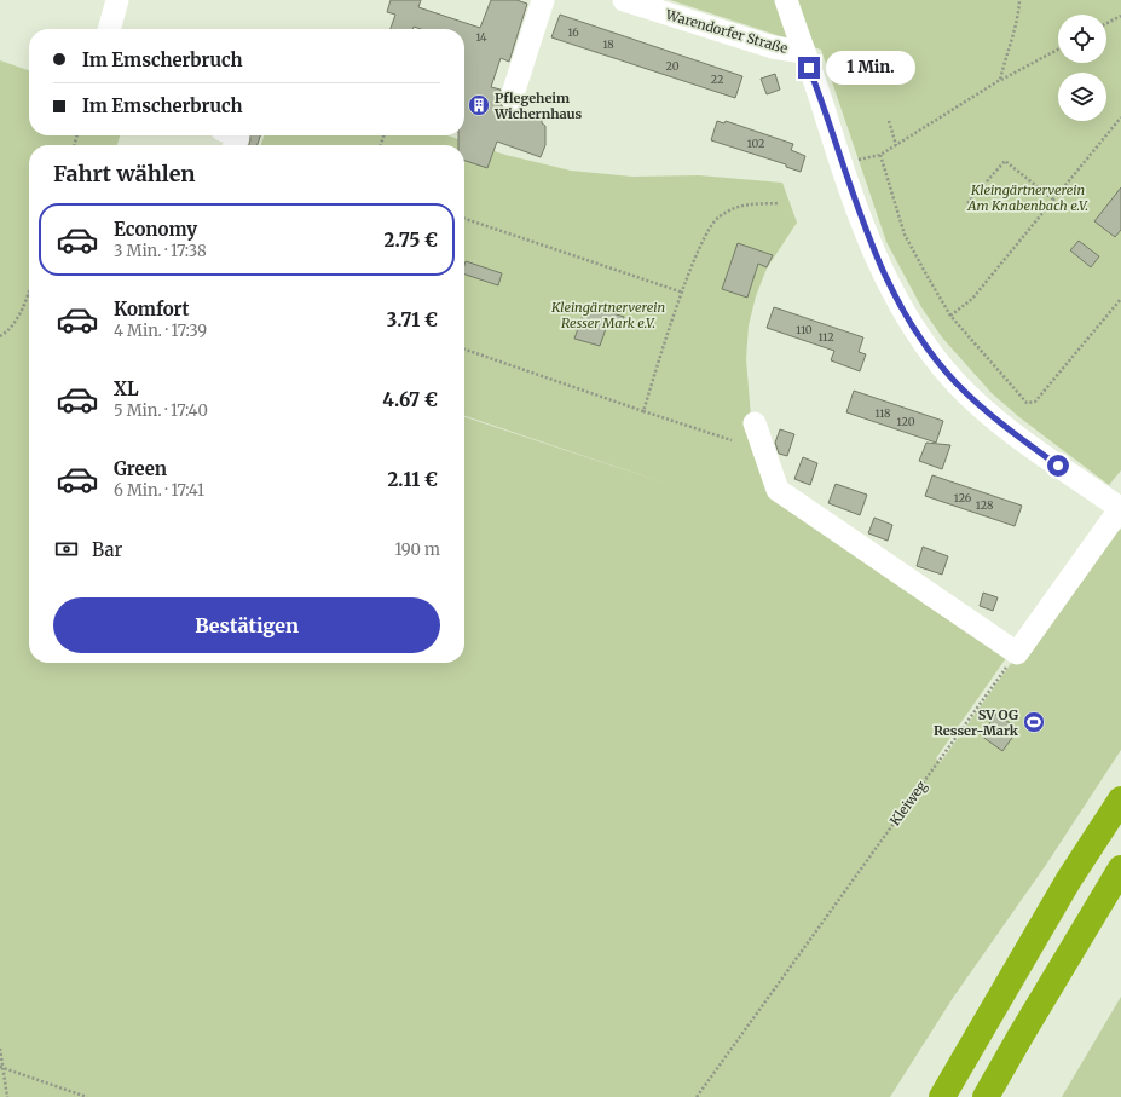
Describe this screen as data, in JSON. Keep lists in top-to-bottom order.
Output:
{
  "streets": {
    "street": ["Warendorfer Straße"],
    "path": ["Kleiweg"]
  },
  "parks": ["Kleingärtnerverein Am Knabenbach e.V.", "Kleingärtnerverein Resser Mark e.V."],
  "places": {
    "building": ["Pflegeheim Wichernhaus"],
    "sports": ["SV OG Resser-Mark"]
  },
  "house_numbers": [
    "16",
    "14",
    "18",
    "20",
    "22",
    "102",
    "110",
    "112",
    "118",
    "120",
    "126",
    "128"
  ],
  "page": {
    "banner": ["Im Emscherbruch", "Im Emscherbruch"],
    "bubble": "1 Min.",
    "heading": "Fahrt wählen",
    "list": [
      {
        "name": "Economy",
        "note": "3 Min. · 17:38",
        "value": "2.75 €"
      },
      {
        "name": "Komfort",
        "note": "4 Min. · 17:39",
        "value": "3.71 €"
      },
      {
        "name": "XL",
        "note": "5 Min. · 17:40",
        "value": "4.67 €"
      },
      {
        "name": "Green",
        "note": "6 Min. · 17:41",
        "value": "2.11 €"
      }
    ],
    "pay": ["Bar", "190 m"],
    "buttons": "Bestätigen"
  }
}
